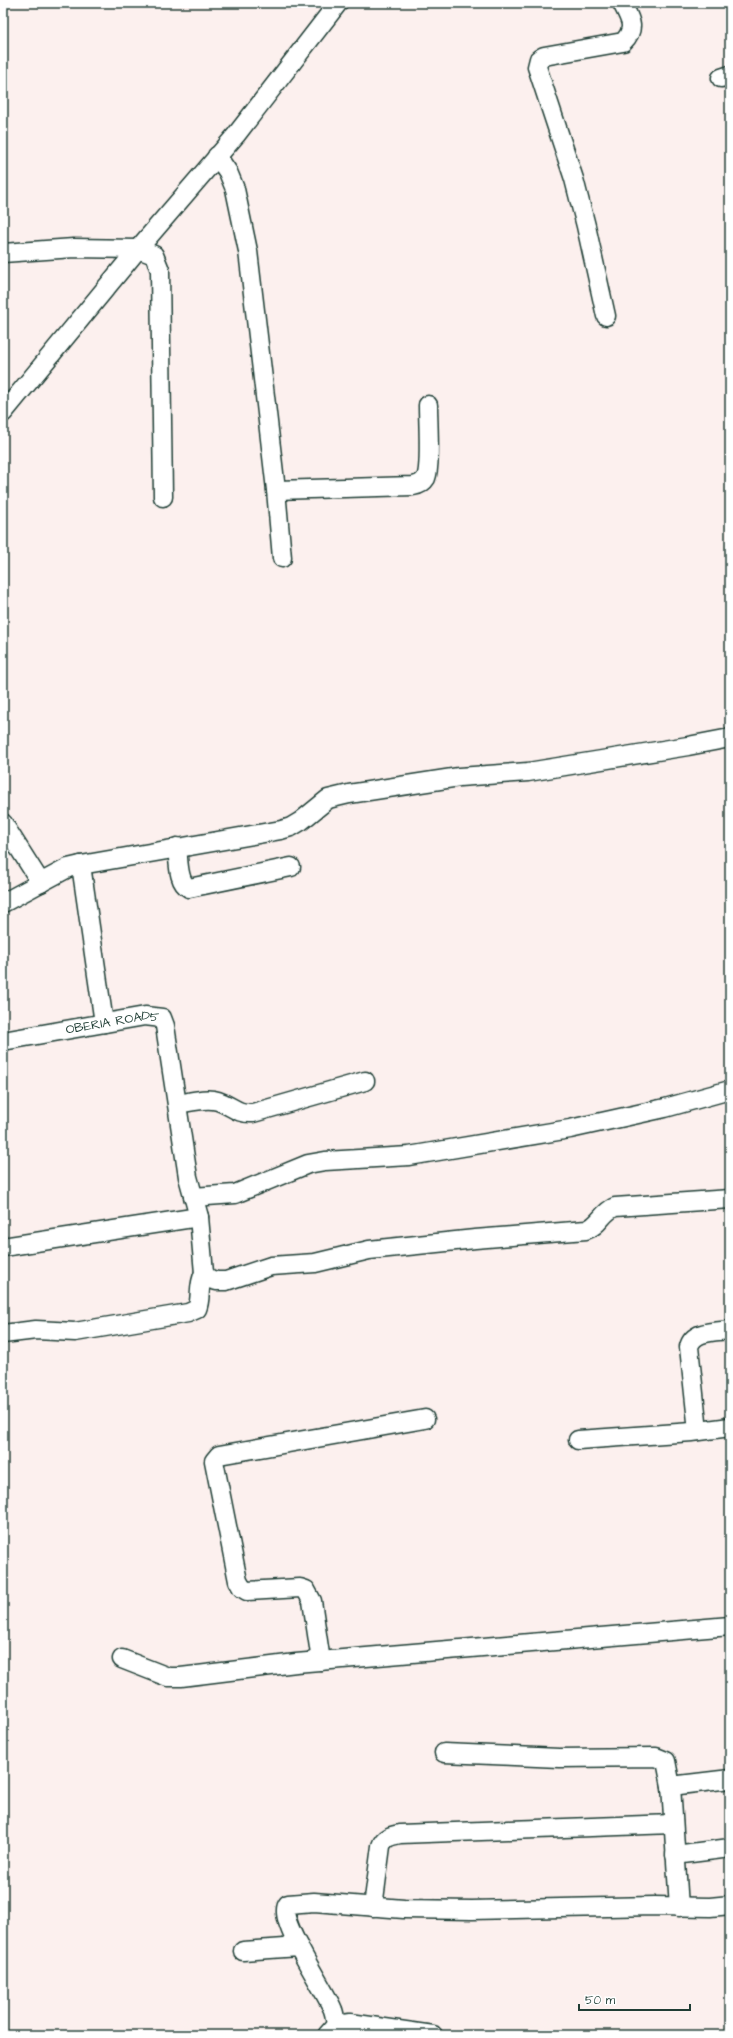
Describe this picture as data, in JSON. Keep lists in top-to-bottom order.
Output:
{
  "streets": {
    "street": ["OBERIA ROAD5"]
  },
  "scale_bar": "50 m"
}
